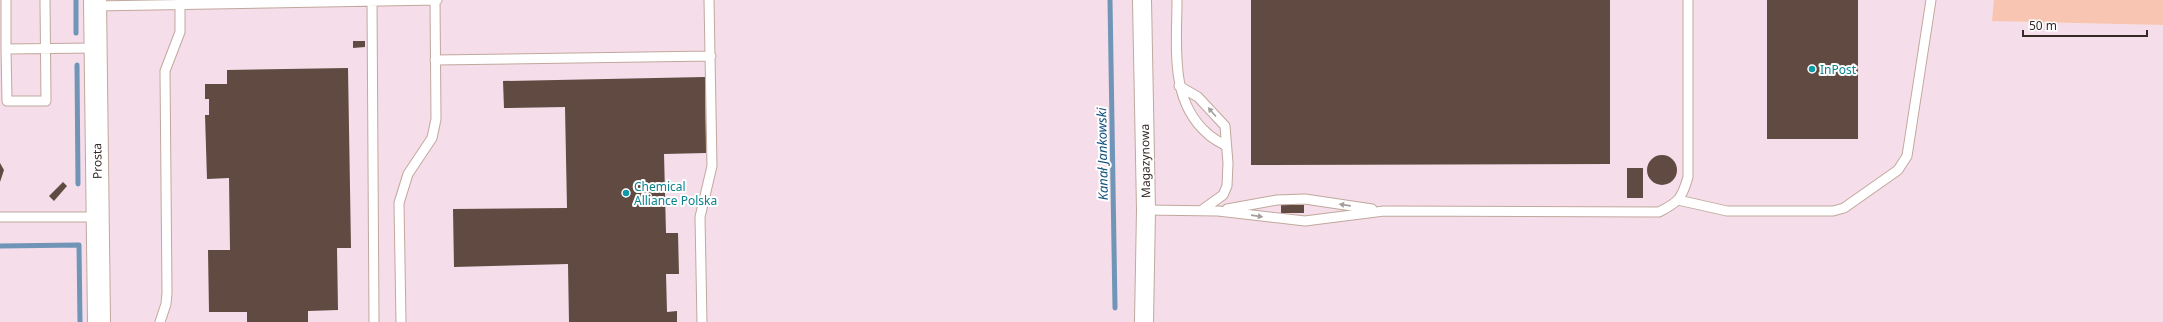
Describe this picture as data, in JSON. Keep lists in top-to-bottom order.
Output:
{
  "streets": {
    "street": ["Prosta", "Magazynowa"]
  },
  "water": ["Kanał Jankowski"],
  "places": ["InPost", "Chemical Alliance Polska"],
  "scale_bar": "50 m"
}
